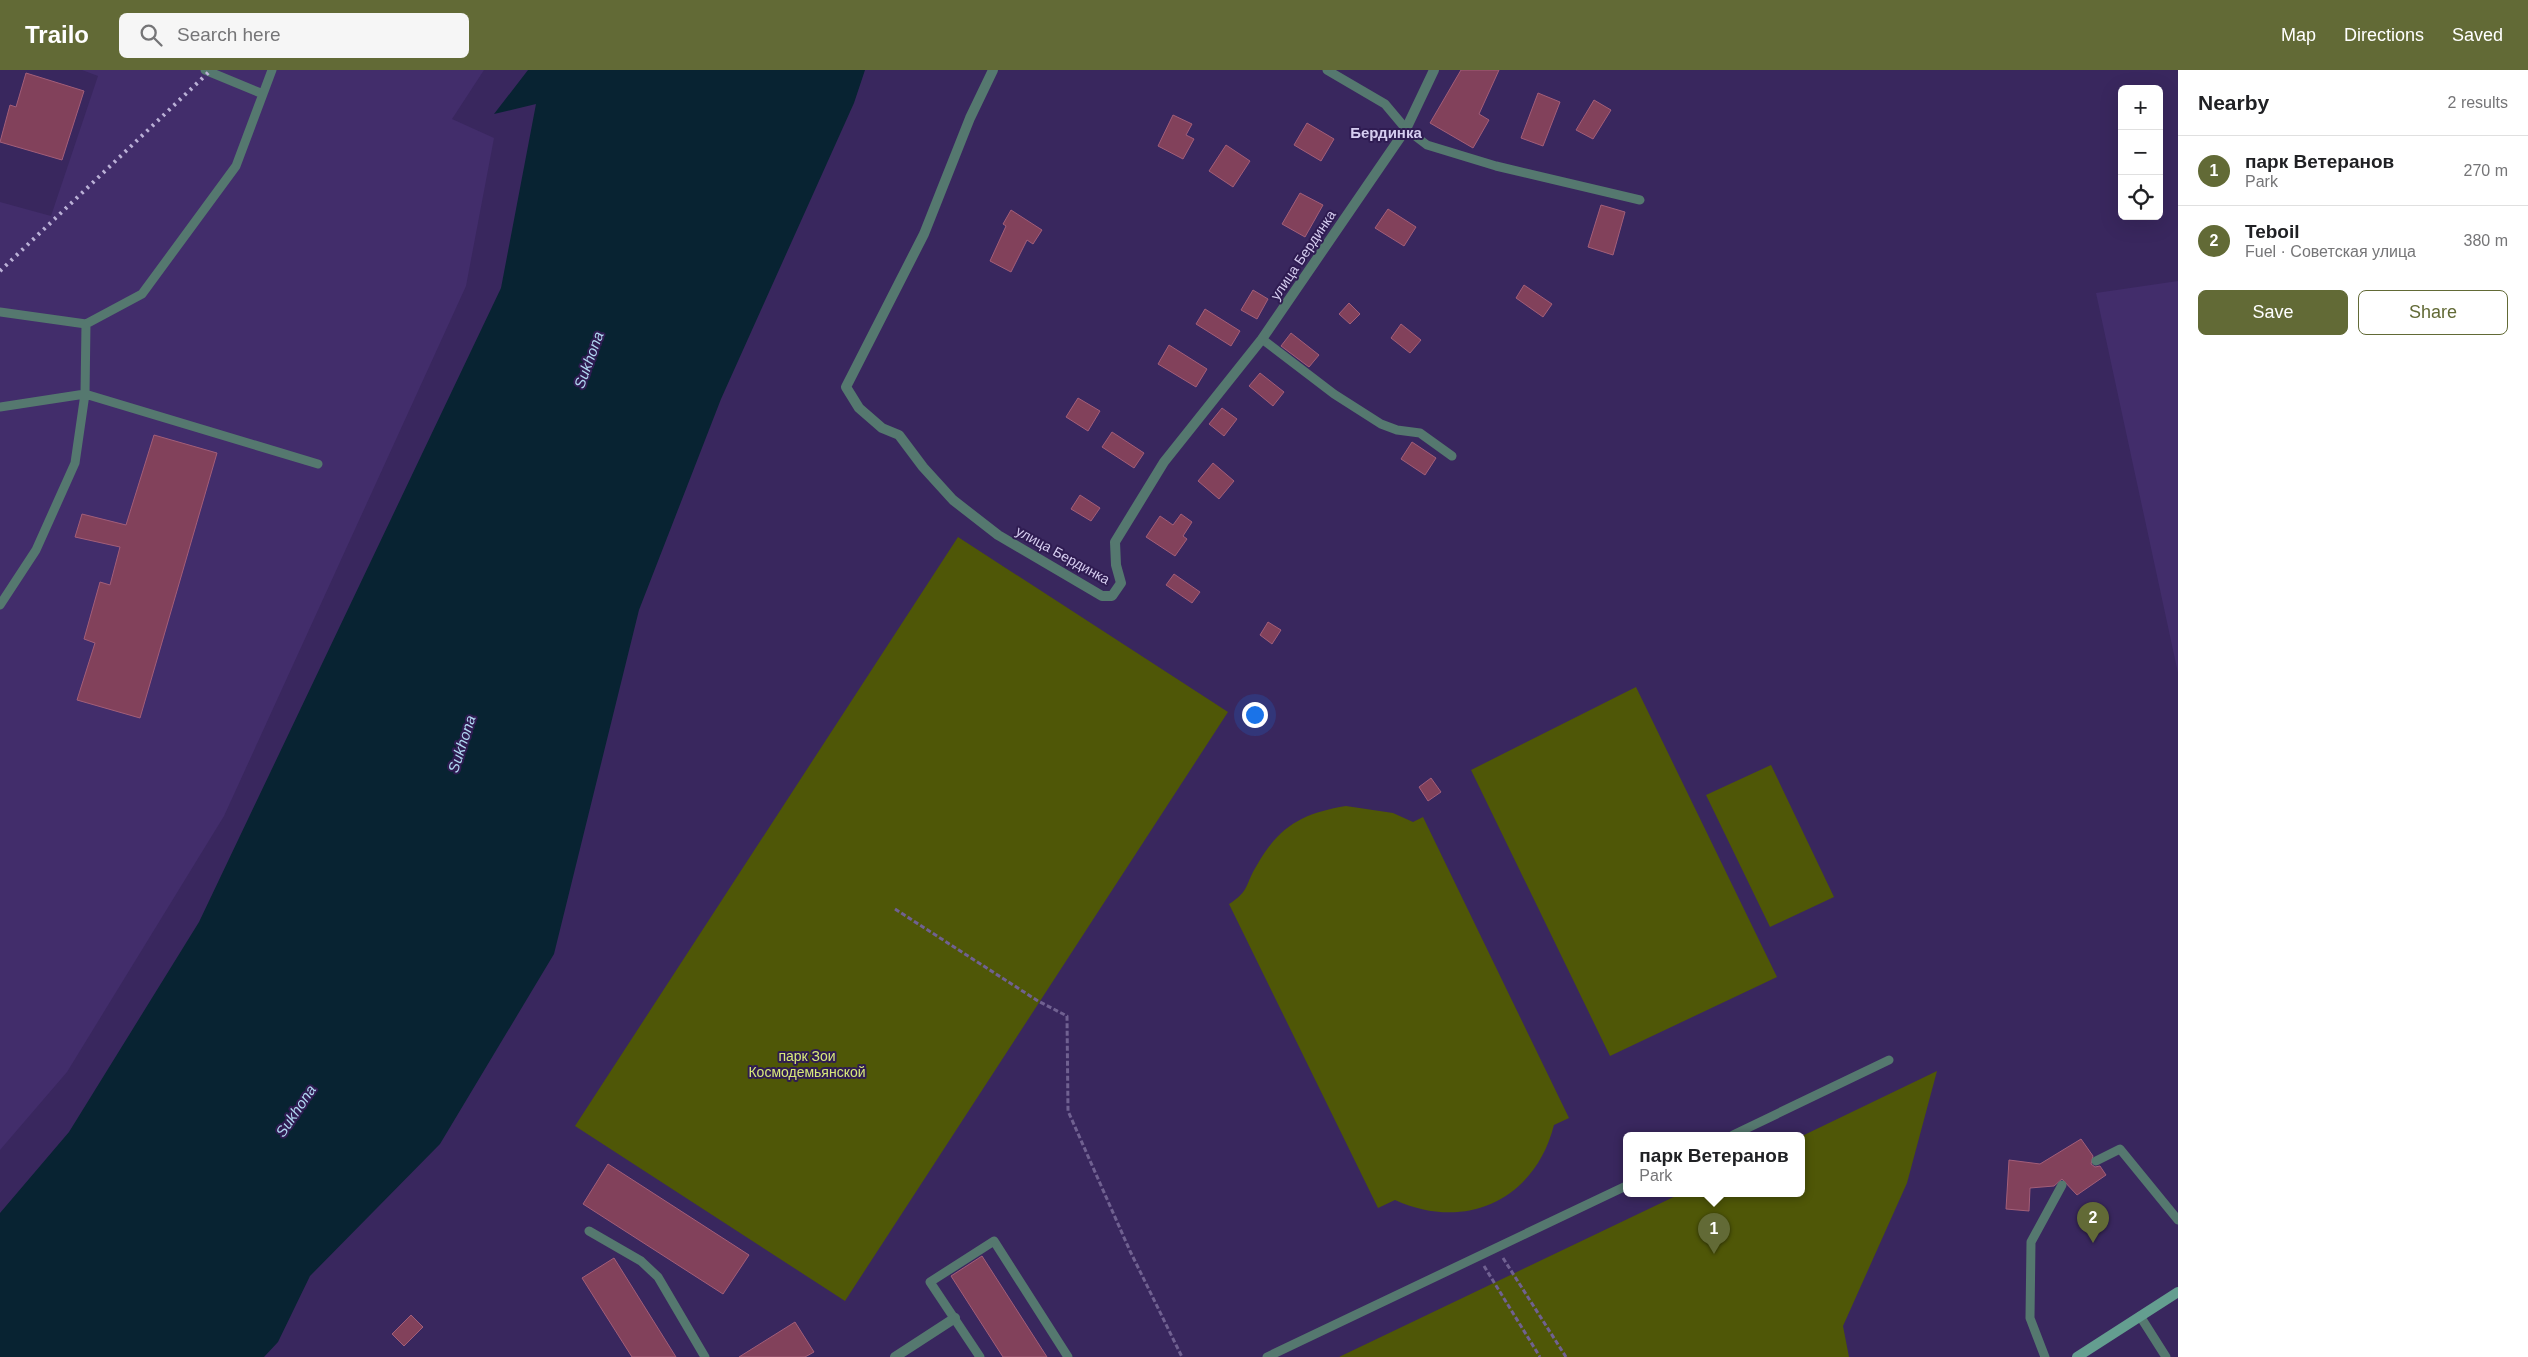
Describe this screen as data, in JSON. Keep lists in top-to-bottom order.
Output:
{
  "streets": {
    "street": ["улица Бердинка"]
  },
  "districts": ["Бердинка"],
  "water": ["Sukhona"],
  "parks": ["парк Зои Космодемьянской"],
  "page": {
    "header": "Trailo",
    "search": "Search here",
    "nav": ["Map", "Directions", "Saved"],
    "heading": ["Nearby", "2 results"],
    "map_buttons": ["+", "−"],
    "list": [
      {
        "mark": "1",
        "name": "парк Ветеранов",
        "note": "Park",
        "value": "270 m"
      },
      {
        "mark": "2",
        "name": "Teboil",
        "note": "Fuel · Советская улица",
        "value": "380 m"
      }
    ],
    "buttons": ["Save", "Share"],
    "popup": ["парк Ветеранов", "Park"],
    "pins": ["2", "1"]
  }
}
